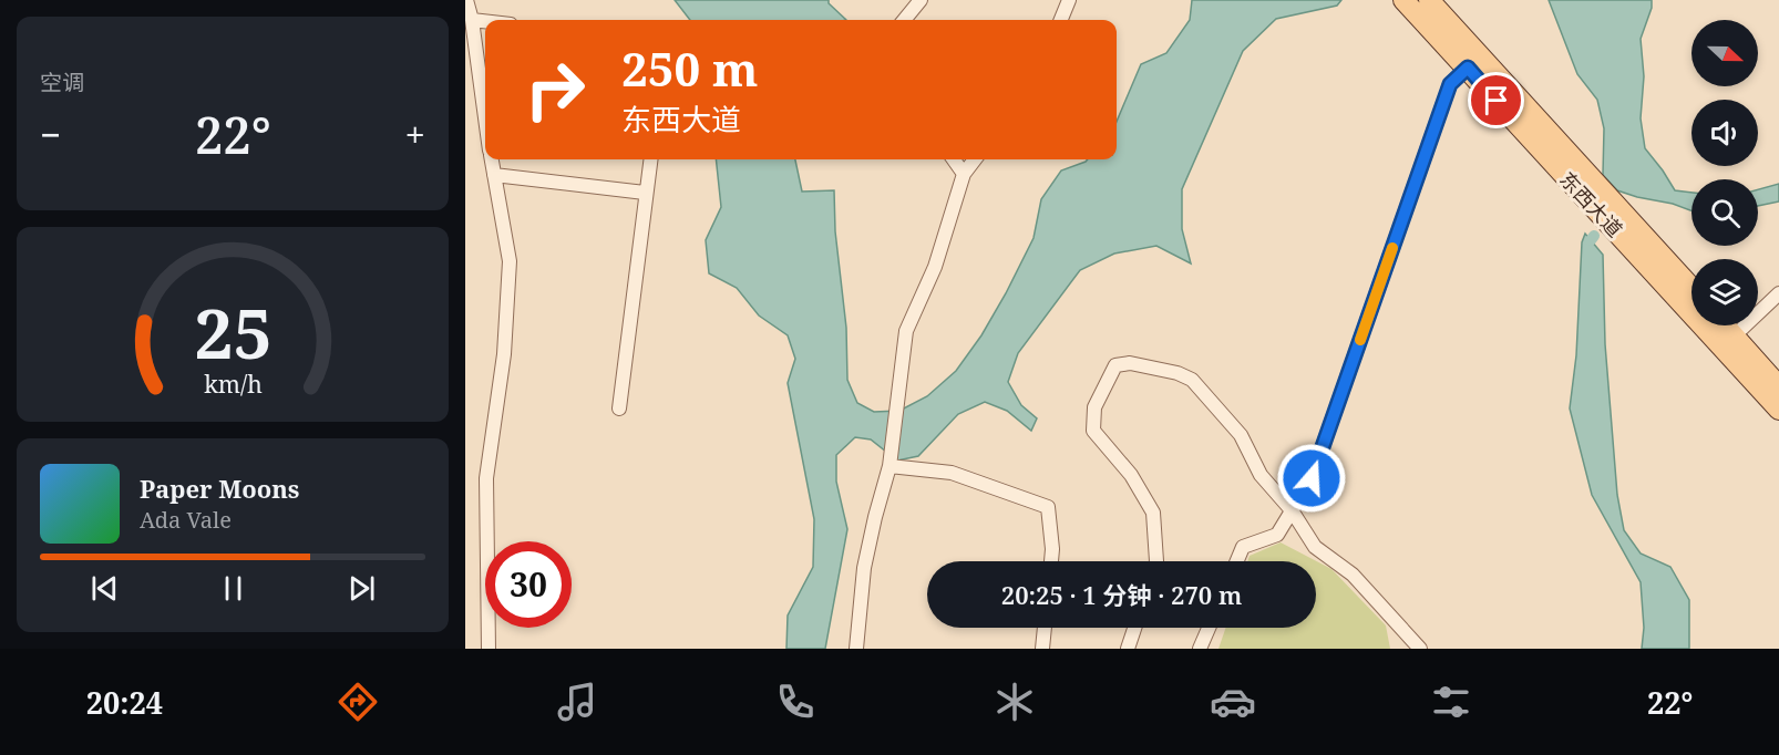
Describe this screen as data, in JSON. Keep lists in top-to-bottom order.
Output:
{
  "streets": {
    "main road": ["东西大道"]
  },
  "north": "right",
  "page": {
    "tile": "空调",
    "turn": ["250 m", "东西大道"],
    "heat": ["−", "22°", "+"],
    "song": ["Paper Moons", "Ada Vale"],
    "limit": "30",
    "trip": "20:25 · 1 分钟 · 270 m",
    "tabs": ["20:24", "22°"],
    "gauge": ["25", "km/h"]
  }
}
